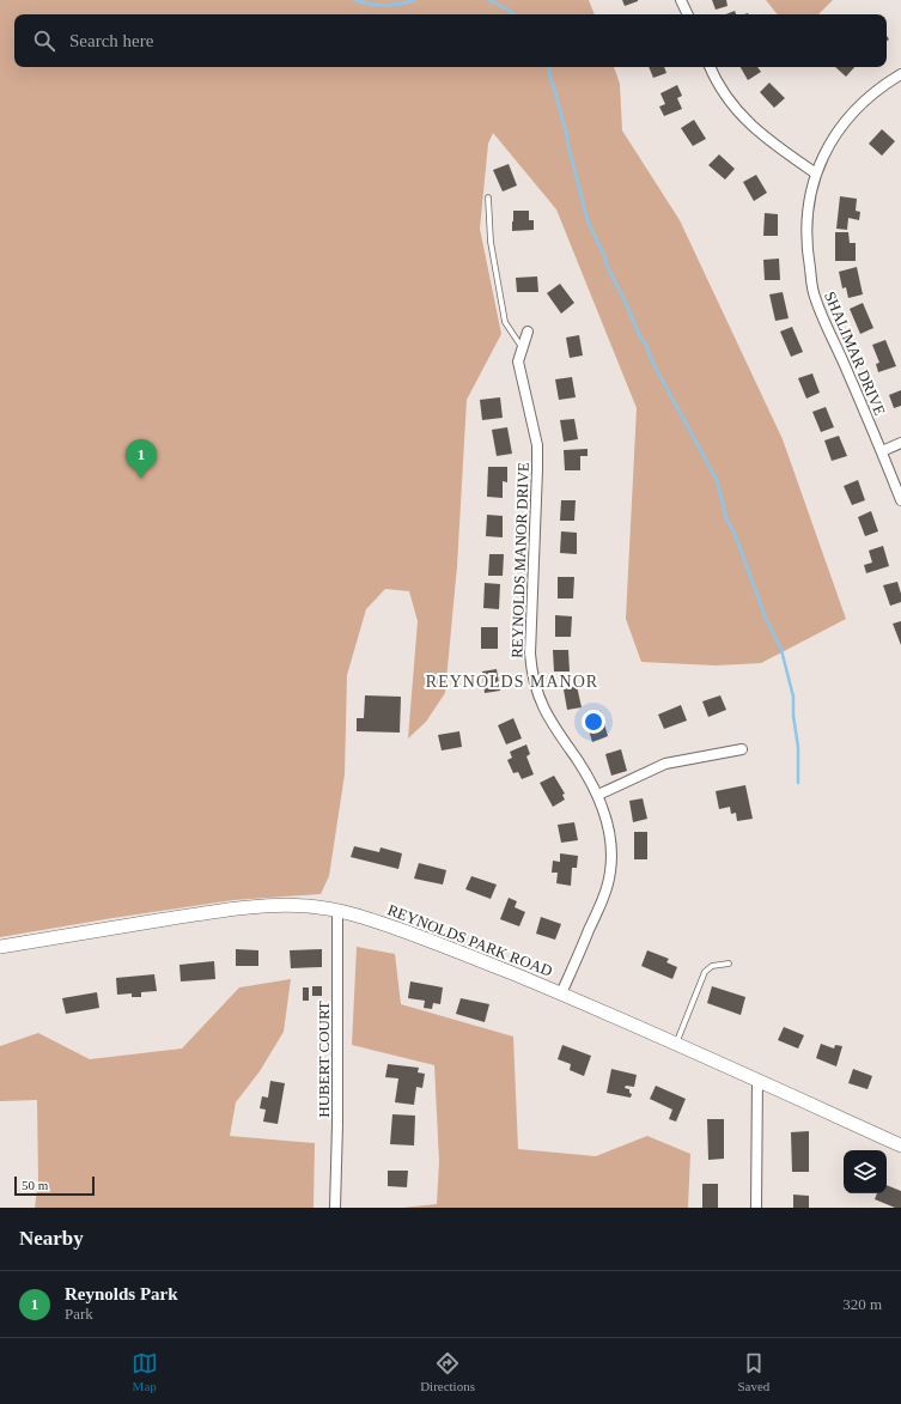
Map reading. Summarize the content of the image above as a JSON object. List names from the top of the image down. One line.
{"streets":{"main road":["REYNOLDS PARK ROAD"],"street":["SHALIMAR DRIVE","REYNOLDS MANOR DRIVE","HUBERT COURT"]},"crossings":[["REYNOLDS MANOR DRIVE","REYNOLDS PARK ROAD"],["REYNOLDS PARK ROAD","HUBERT COURT"]],"districts":["REYNOLDS MANOR"],"scale_bar":"50 m","page":{"search":"Search here","pins":"1","scale":"50 m","heading":"Nearby","list":[{"mark":"1","name":"Reynolds Park","note":"Park","value":"320 m"}],"nav":["Map","Directions","Saved"]}}
